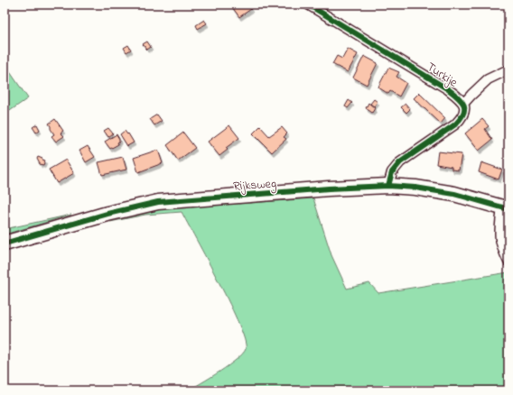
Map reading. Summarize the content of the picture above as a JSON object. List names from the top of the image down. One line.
{"streets":{"main road":["Rijksweg"],"street":["Turkije"]},"crossings":[["Turkije","Rijksweg"]]}
